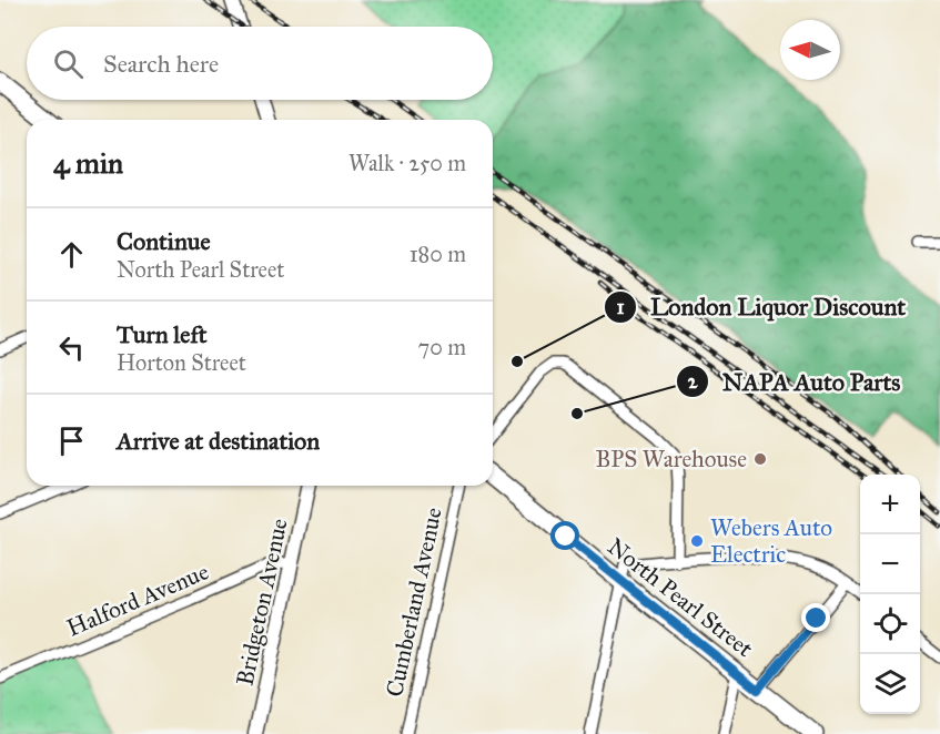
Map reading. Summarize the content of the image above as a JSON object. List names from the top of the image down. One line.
{"streets":{"main road":["North Pearl Street"],"street":["Halford Avenue","Bridgeton Avenue","Cumberland Avenue"]},"crossings":[["Halford Avenue","Bridgeton Avenue"]],"places":["London Liquor Discount","NAPA Auto Parts","BPS Warehouse","Webers Auto Electric"],"north":"left","page":{"search":"Search here","heading":["4 min","Walk · 250 m"],"list":[["Continue","North Pearl Street","180 m"],["Turn left","Horton Street","70 m"],"Arrive at destination"],"map_buttons":["+","−"]}}
